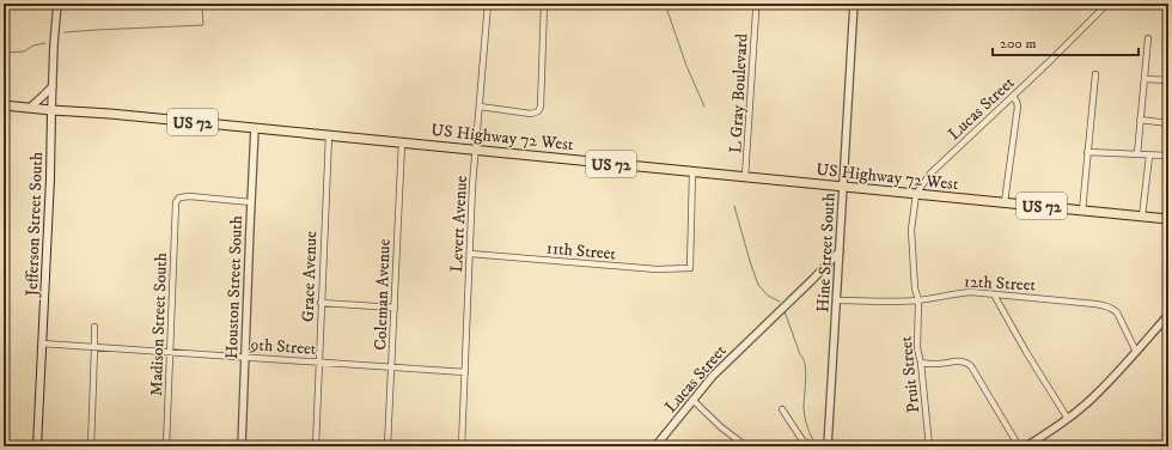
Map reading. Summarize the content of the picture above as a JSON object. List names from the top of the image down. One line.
{"streets":{"highway":["US 72","US Highway 72 West"],"main road":["Jefferson Street South"],"street":["L Gray Boulevard","Lucas Street","Levert Avenue","11th Street","Hine Street South","Grace Avenue","12th Street","Houston Street South","Coleman Avenue","Madison Street South","9th Street","Pruit Street"]},"crossings":[["L Gray Boulevard","US Highway 72 West"],["Lucas Street","US Highway 72 West"],["Lucas Street","Hine Street South"],["Lucas Street","Pruit Street"],["US Highway 72 West","Jefferson Street South"],["US Highway 72 West","Levert Avenue"],["US Highway 72 West","11th Street"],["US Highway 72 West","Hine Street South"],["US Highway 72 West","Grace Avenue"],["US Highway 72 West","Houston Street South"],["US Highway 72 West","Coleman Avenue"],["US Highway 72 West","Pruit Street"],["Jefferson Street South","9th Street"],["Levert Avenue","11th Street"],["Levert Avenue","9th Street"],["Hine Street South","12th Street"],["Grace Avenue","9th Street"],["12th Street","Pruit Street"],["Houston Street South","Madison Street South"],["Houston Street South","9th Street"],["Coleman Avenue","9th Street"],["Madison Street South","9th Street"]],"scale_bar":"200 m"}
